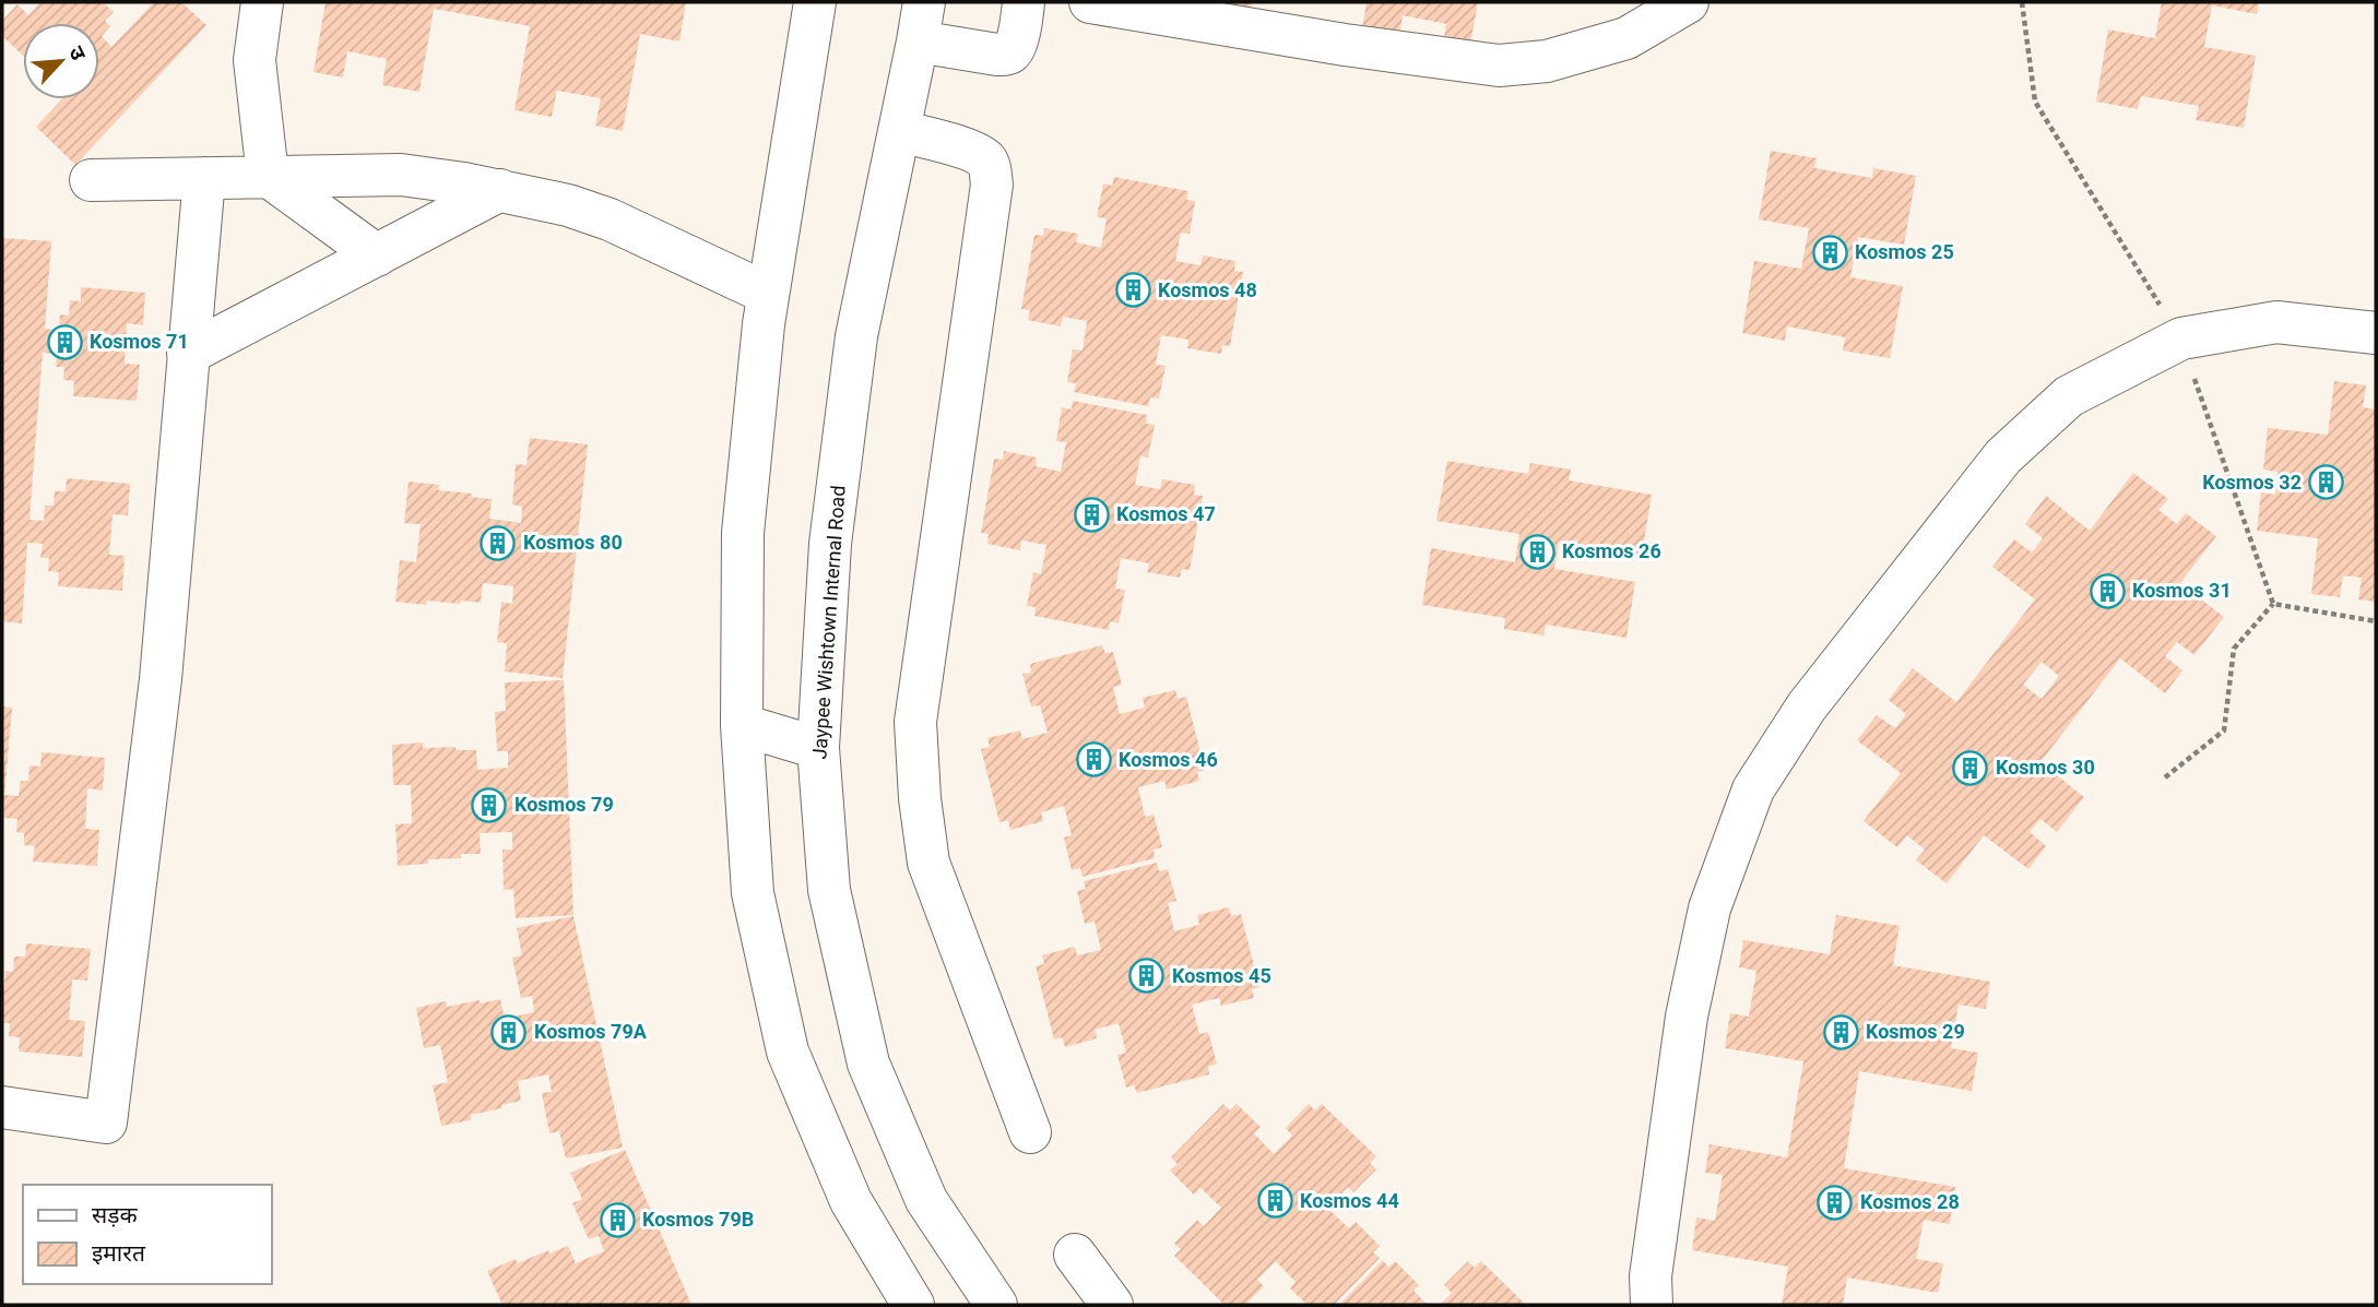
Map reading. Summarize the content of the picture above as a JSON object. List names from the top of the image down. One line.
{"streets":{"street":["Jaypee Wishtown Internal Road"]},"places":{"building":["Kosmos 25","Kosmos 48","Kosmos 71","Kosmos 32","Kosmos 47","Kosmos 80","Kosmos 26","Kosmos 31","Kosmos 46","Kosmos 30","Kosmos 79","Kosmos 45","Kosmos 79A","Kosmos 29","Kosmos 44","Kosmos 28","Kosmos 79B"]},"legend":["सड़क","इमारत"],"north":"top right"}
